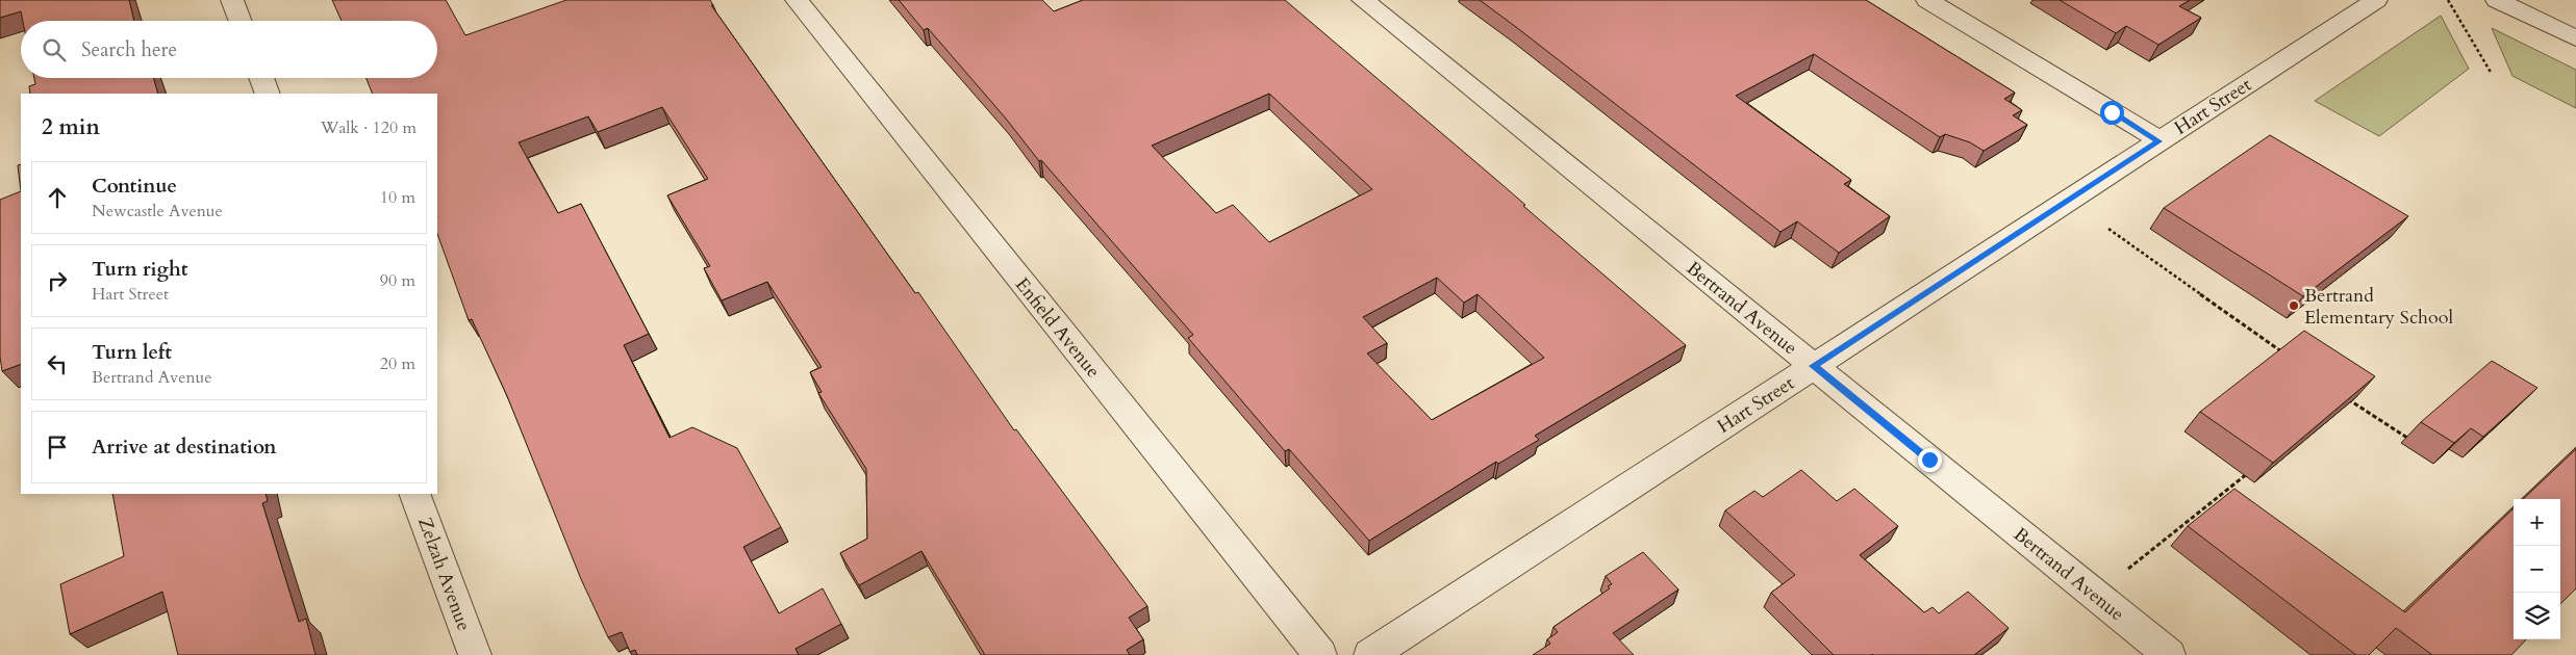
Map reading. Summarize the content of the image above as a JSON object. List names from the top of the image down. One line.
{"streets":{"street":["Hart Street","Bertrand Avenue","Enfield Avenue","Zelzah Avenue"]},"crossings":[["Hart Street","Bertrand Avenue"]],"places":["Bertrand Elementary School"],"page":{"search":"Search here","heading":["2 min","Walk · 120 m"],"list":[["Continue","Newcastle Avenue","10 m"],["Turn right","Hart Street","90 m"],["Turn left","Bertrand Avenue","20 m"],"Arrive at destination"],"map_buttons":["+","−"]}}
